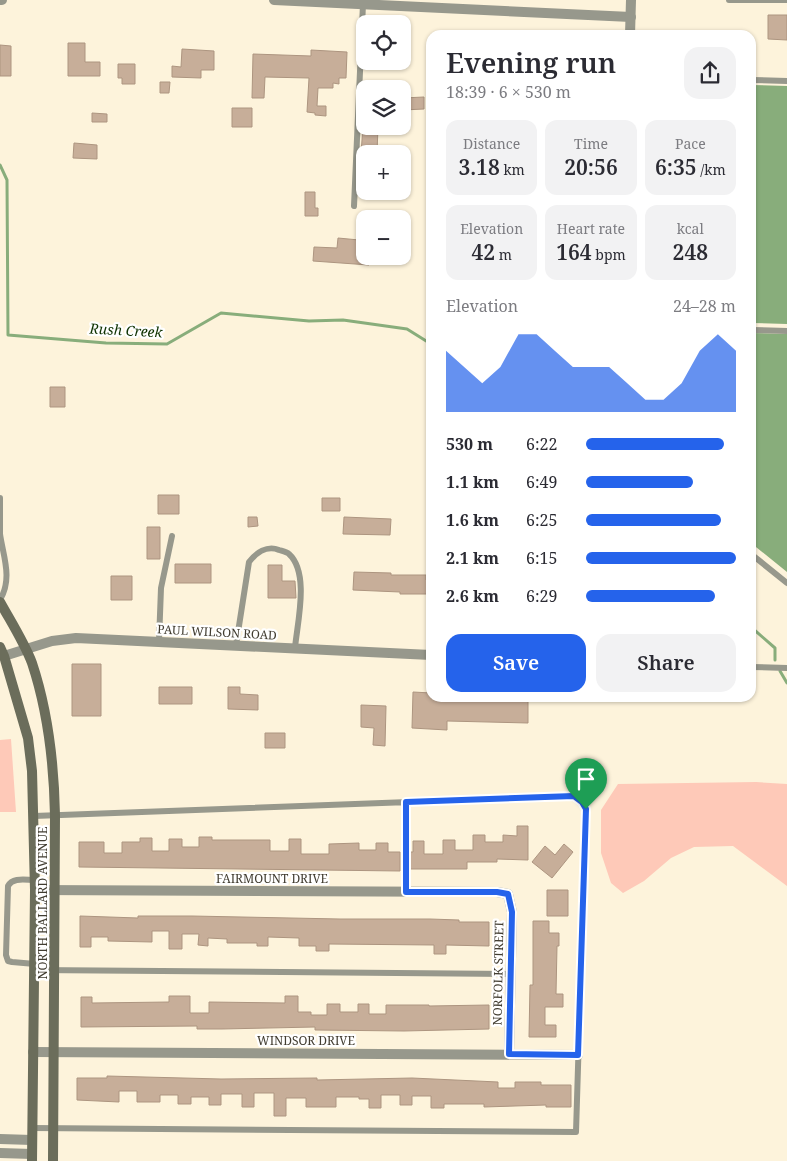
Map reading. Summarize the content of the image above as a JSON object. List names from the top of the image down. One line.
{"streets":{"main road":["NORTH BALLARD AVENUE"],"street":["PAUL WILSON ROAD","FAIRMOUNT DRIVE","NORFOLK STREET","WINDSOR DRIVE"]},"crossings":[["PAUL WILSON ROAD","NORTH BALLARD AVENUE"],["FAIRMOUNT DRIVE","NORTH BALLARD AVENUE"],["FAIRMOUNT DRIVE","NORFOLK STREET"],["NORTH BALLARD AVENUE","WINDSOR DRIVE"],["NORFOLK STREET","WINDSOR DRIVE"]],"water":["Rush Creek"],"page":{"map_buttons":["+","−"],"heading":["Evening run","18:39 · 6 × 530 m"],"stats":[["Distance","3.18 km"],["Time","20:56"],["Pace","6:35 /km"],["Elevation","42 m"],["Heart rate","164 bpm"],["kcal","248"]],"chart":["Elevation","24–28 m"],"list":[{"name":"530 m","note":"6:22"},{"name":"1.1 km","note":"6:49"},{"name":"1.6 km","note":"6:25"},{"name":"2.1 km","note":"6:15"},{"name":"2.6 km","note":"6:29"}],"buttons":["Save","Share"]}}
